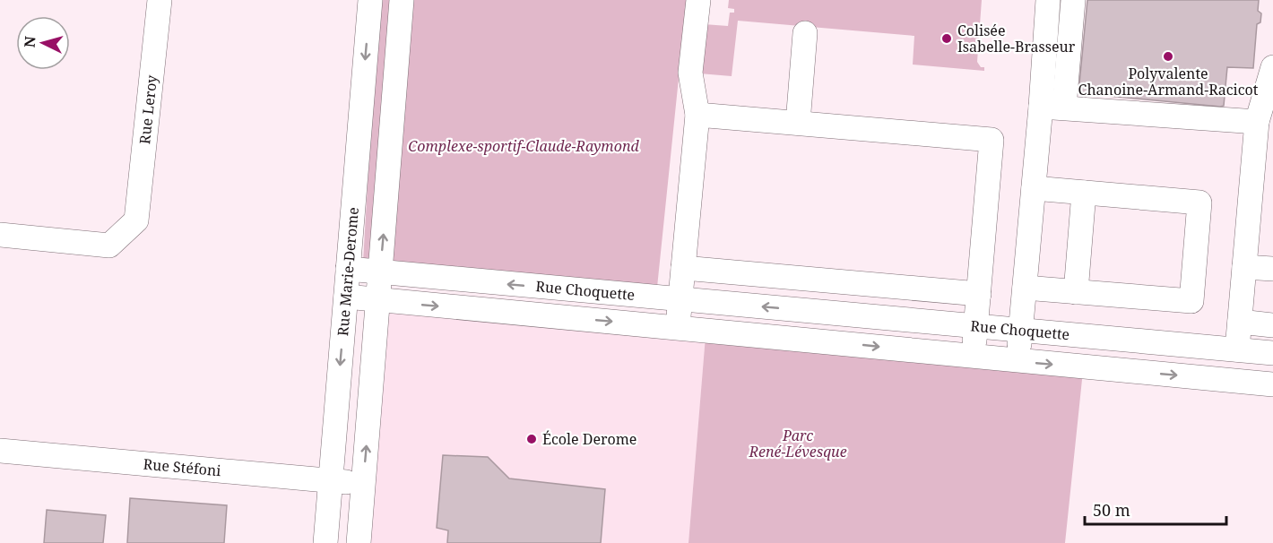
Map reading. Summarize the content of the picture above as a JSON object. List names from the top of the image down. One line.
{"streets":{"street":["Rue Leroy","Rue Marie-Derome","Rue Choquette","Rue Stéfoni"]},"crossings":[["Rue Marie-Derome","Rue Choquette"],["Rue Marie-Derome","Rue Stéfoni"]],"parks":["Complexe-sportif-Claude-Raymond","Parc René-Lévesque"],"places":["Colisée Isabelle-Brasseur","Polyvalente Chanoine-Armand-Racicot","École Derome"],"scale_bar":"50 m","north":"left"}
